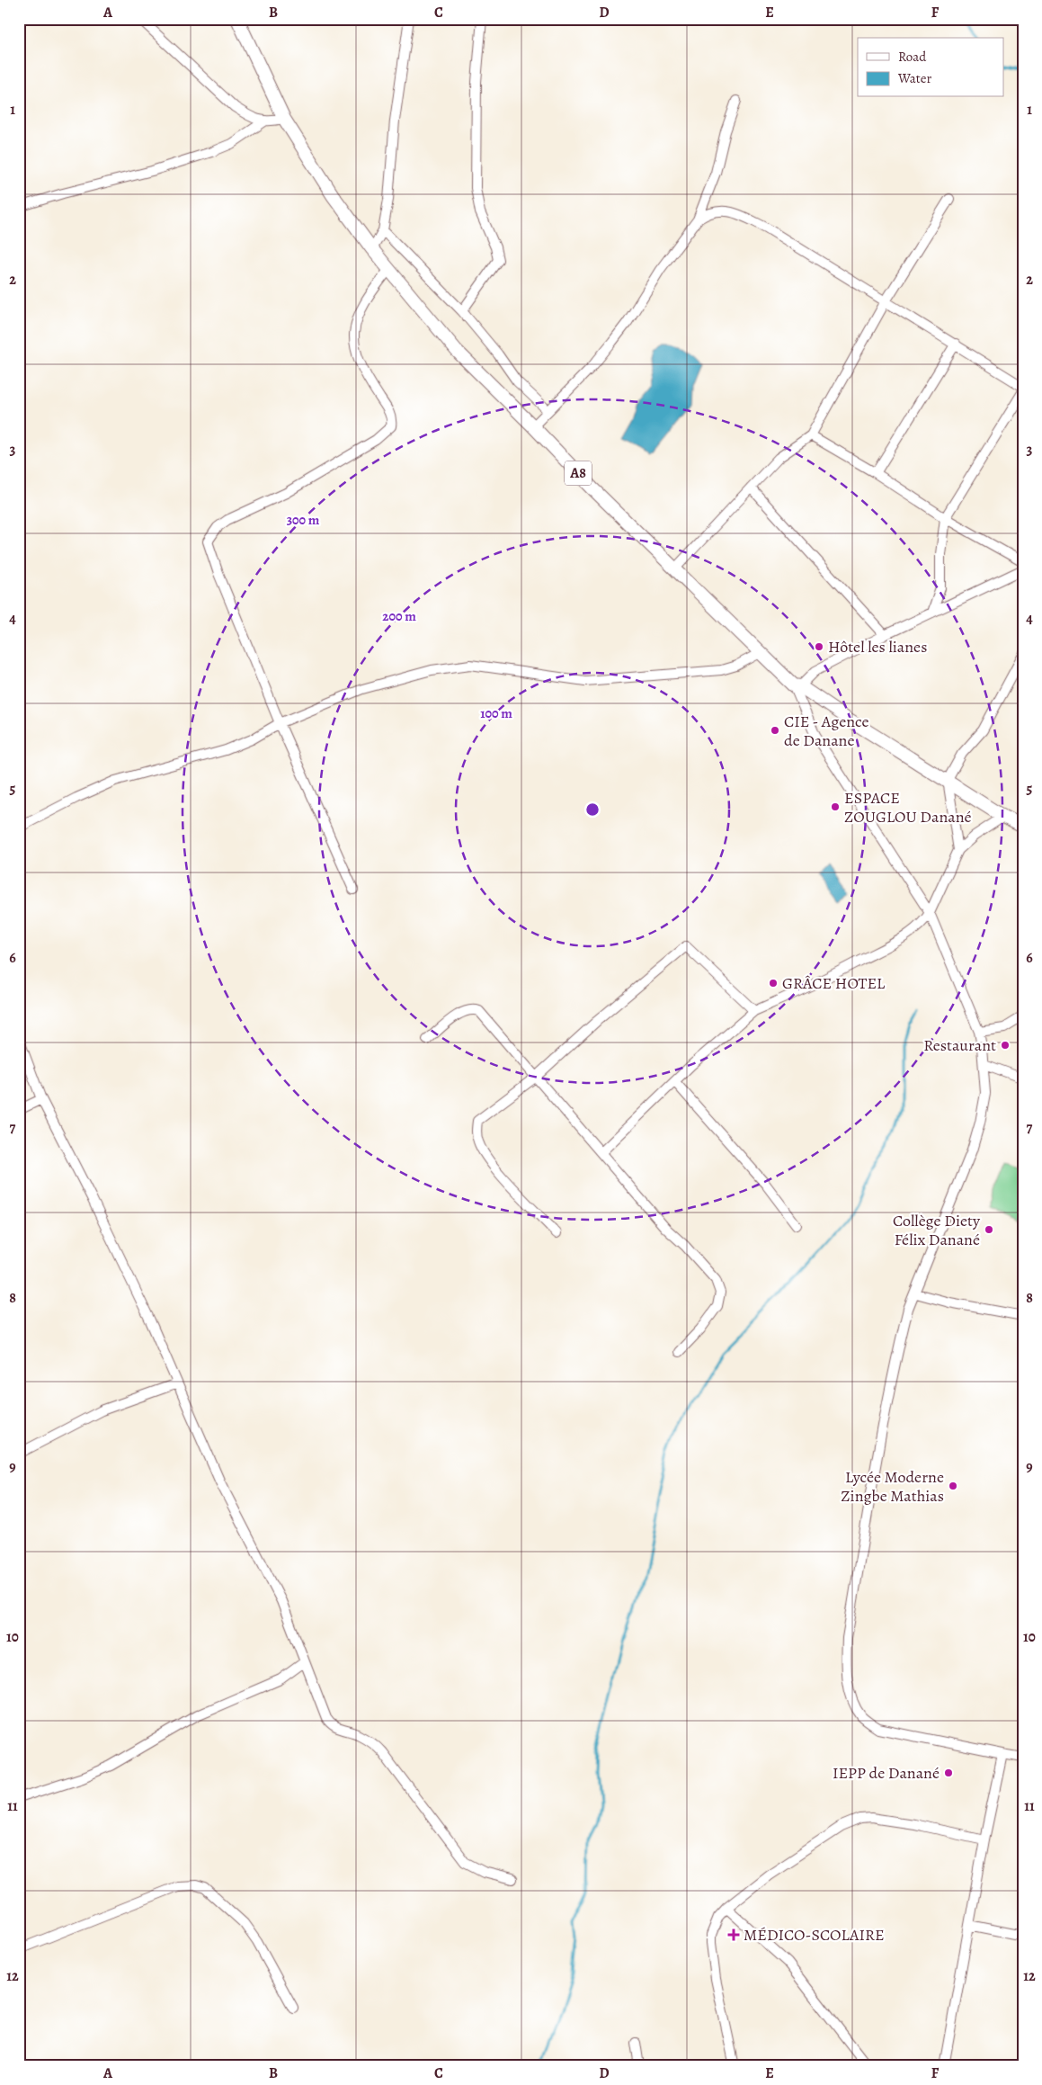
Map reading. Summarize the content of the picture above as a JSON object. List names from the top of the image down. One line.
{"streets":{"main road":["A8"]},"places":{"other":["Hôtel les lianes","CIE - Agence de Danane","ESPACE ZOUGLOU Danané","GRÂCE HOTEL","Restaurant","Collège Diety Félix Danané","Lycée Moderne Zingbe Mathias","IEPP de Danané"],"health":["MÉDICO-SCOLAIRE"]},"legend":["Road","Water"],"grid":{"columns":["A","B","C","D","E","F"],"rows":["1","2","3","4","5","6","7","8","9","10","11","12"]},"rings":["300 m","200 m","100 m"]}
